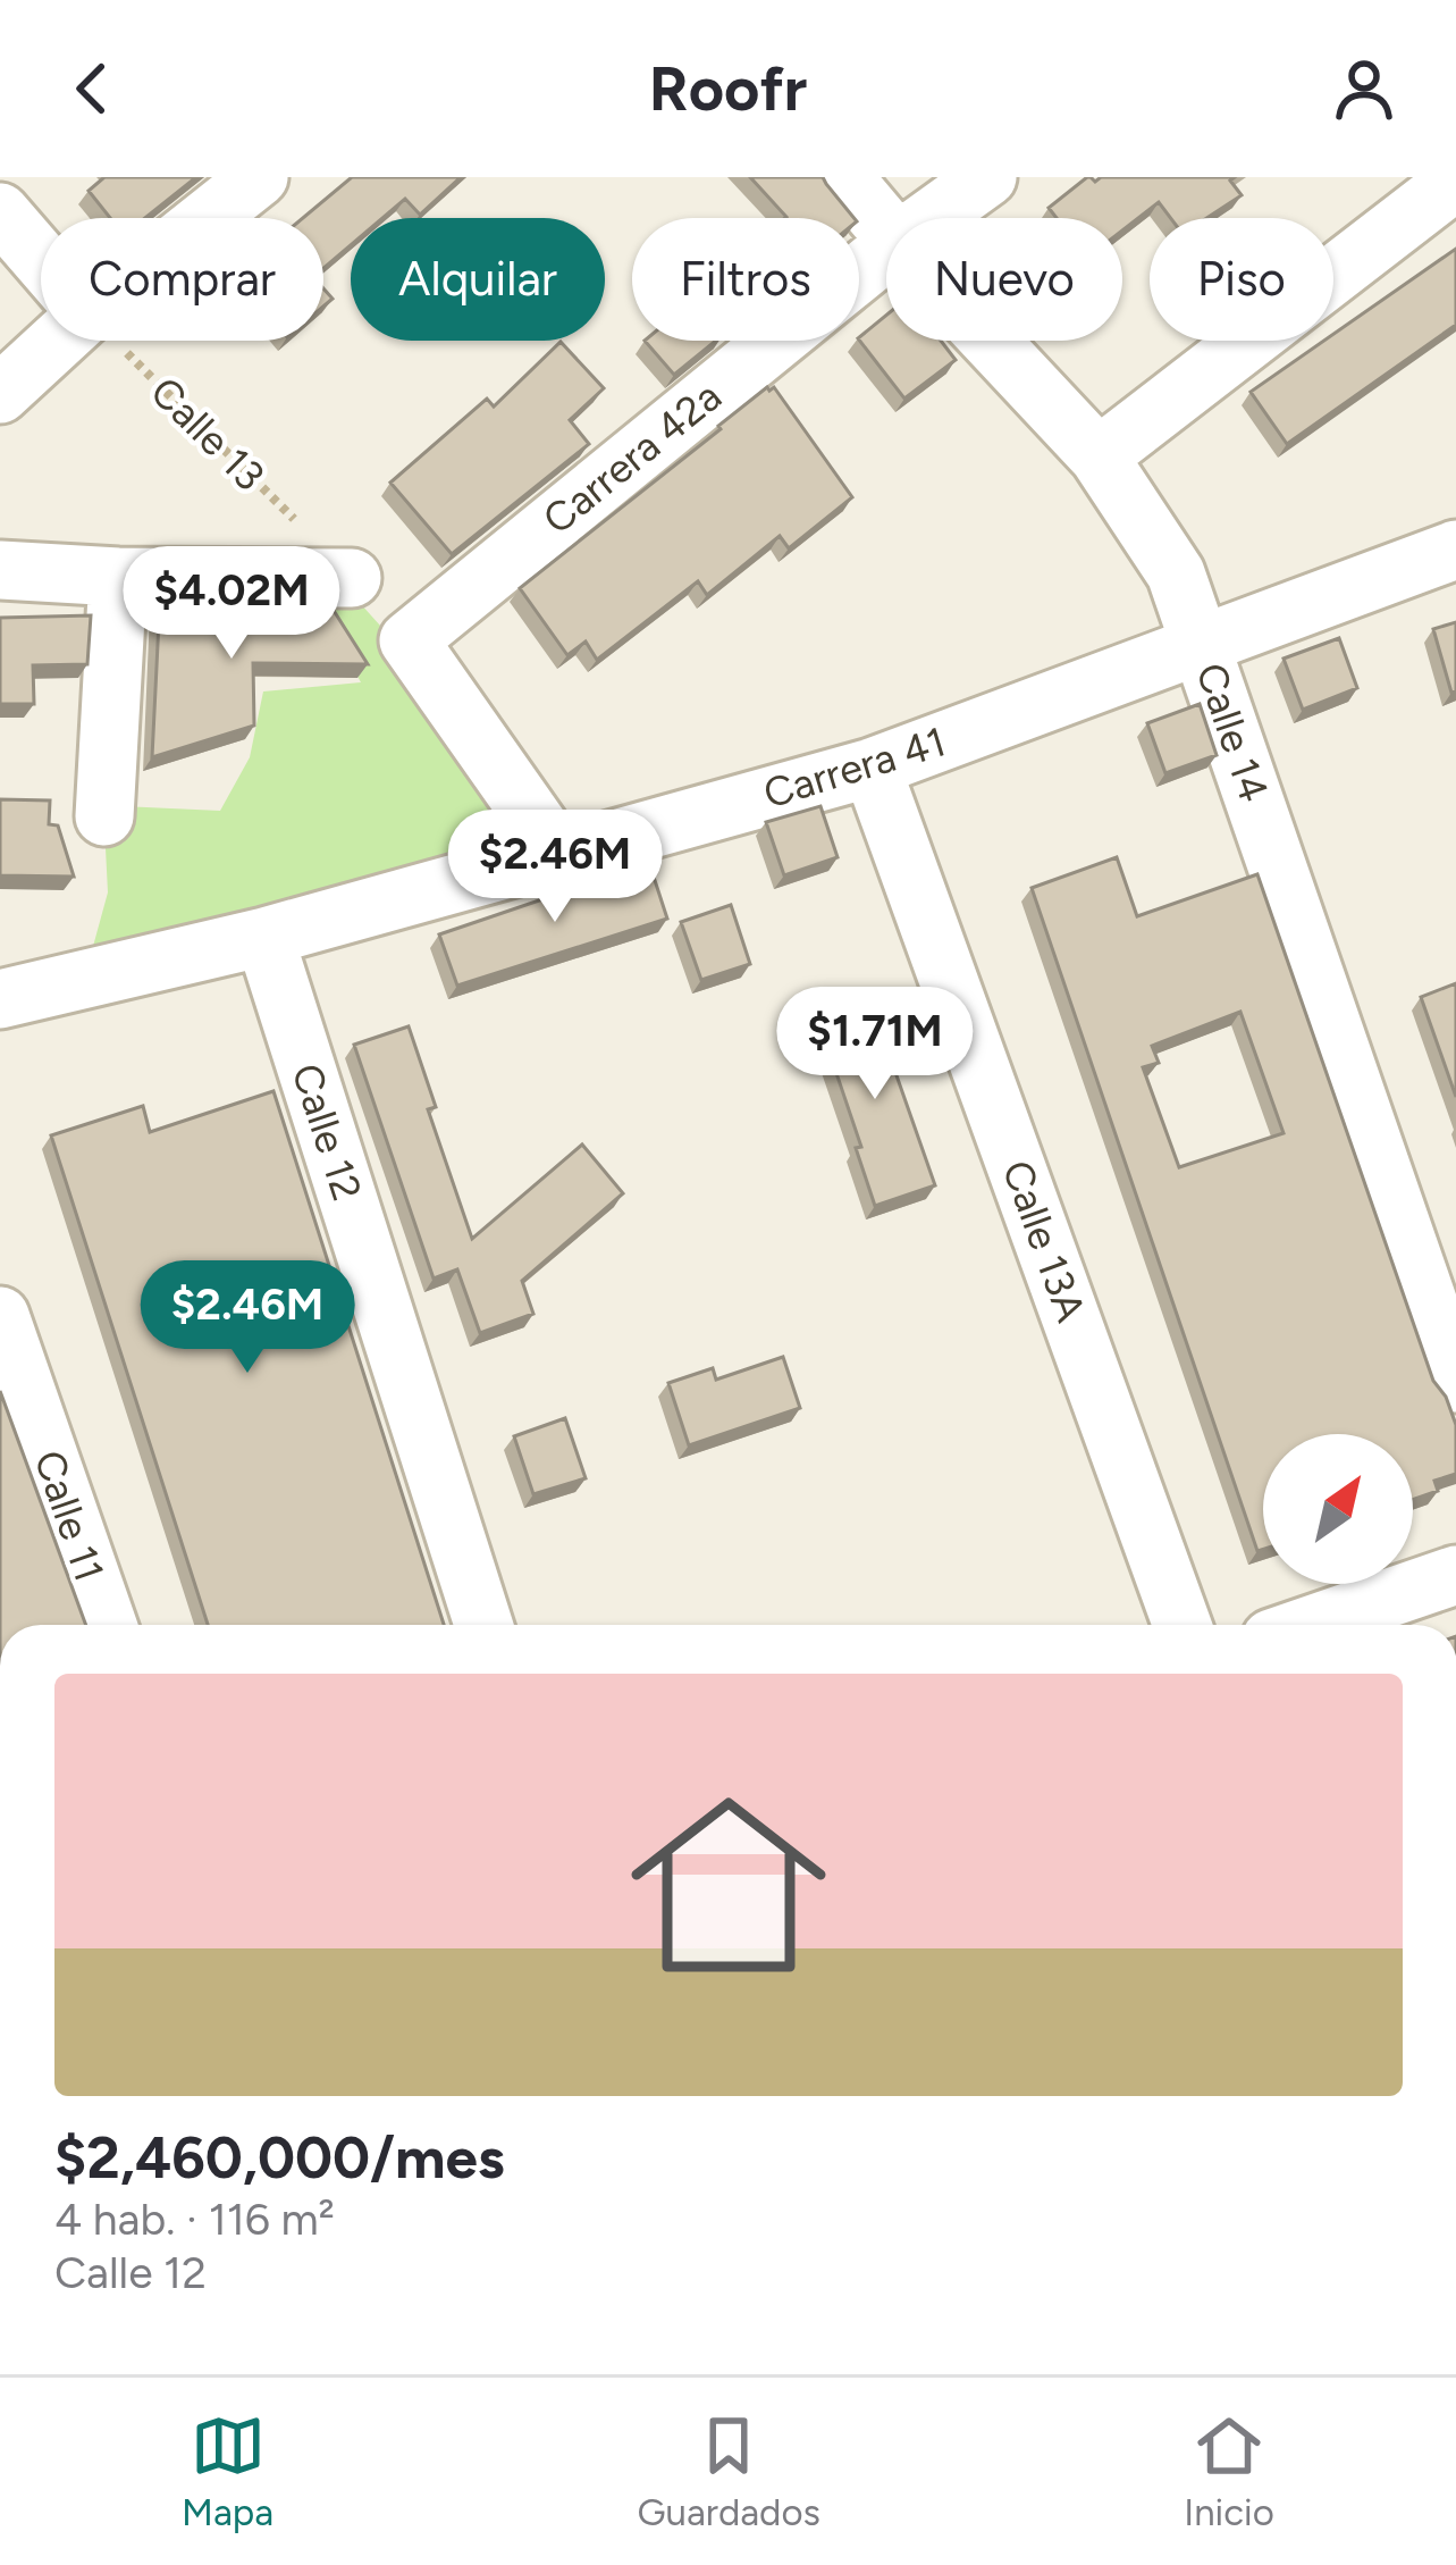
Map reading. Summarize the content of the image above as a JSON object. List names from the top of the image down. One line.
{"streets":{"street":["Carrera 42a","Calle 14","Carrera 41","Calle 12","Calle 13A","Calle 11"],"path":["Calle 13"]},"crossings":[["Carrera 42a","Carrera 41"],["Calle 14","Carrera 41"],["Carrera 41","Calle 12"],["Carrera 41","Calle 13A"]],"north":"top right","page":{"header":"Roofr","chip":["Comprar","Alquilar","Filtros","Nuevo","Piso"],"price":["$4.02M","$2.46M","$1.71M","$2.46M"],"list":[{"name":"$2,460,000/mes","note":"4 hab. · 116 m² · Calle 12"}],"tabs":["Mapa","Guardados","Inicio"]}}
